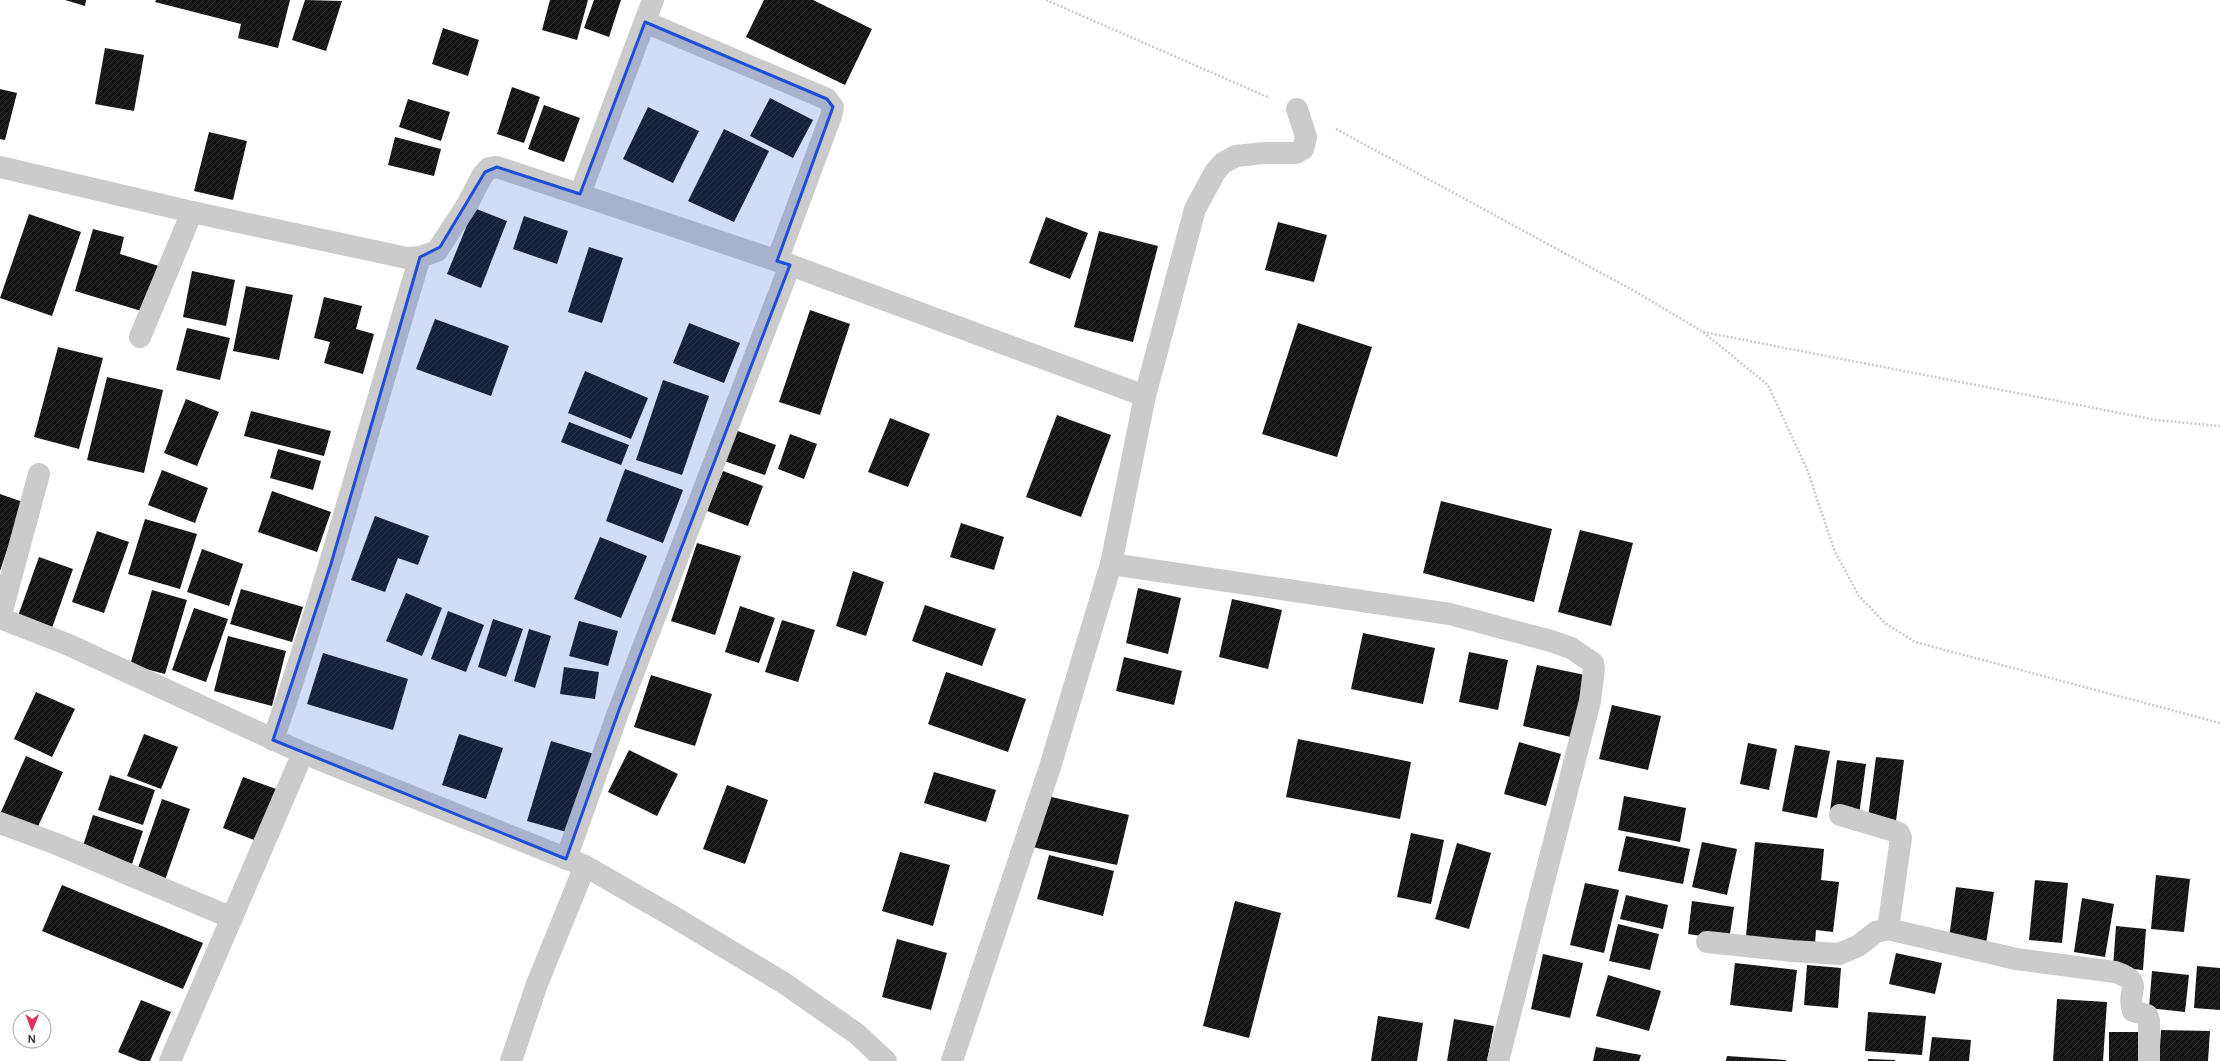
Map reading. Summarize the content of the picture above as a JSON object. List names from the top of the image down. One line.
{"north":"bottom"}
